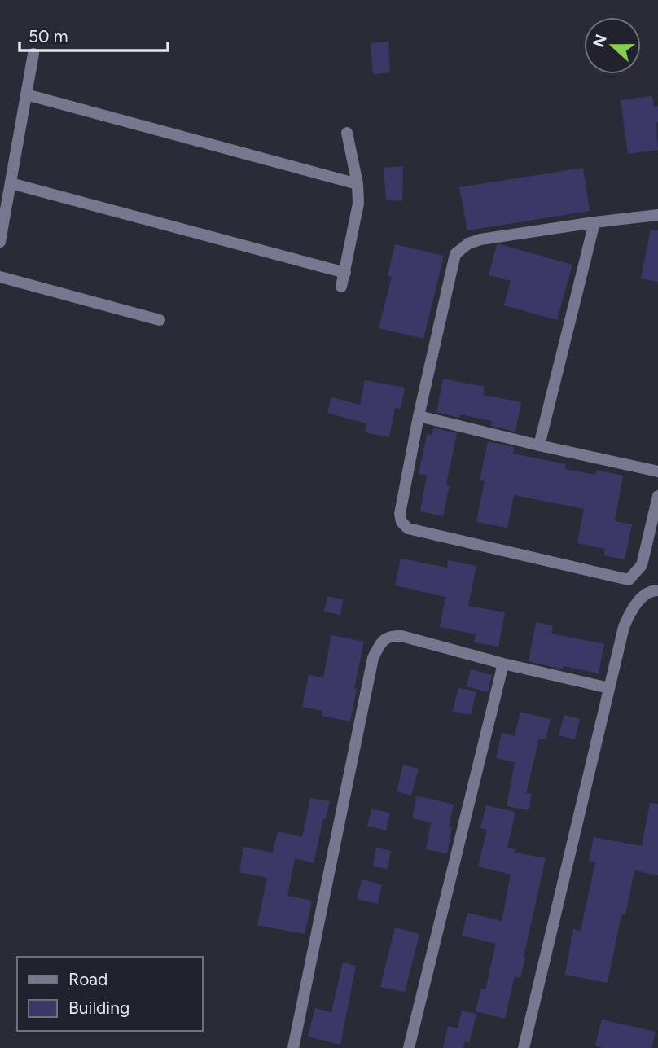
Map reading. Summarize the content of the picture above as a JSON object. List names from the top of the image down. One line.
{"legend":["Road","Building"],"scale_bar":"50 m","north":"left"}
